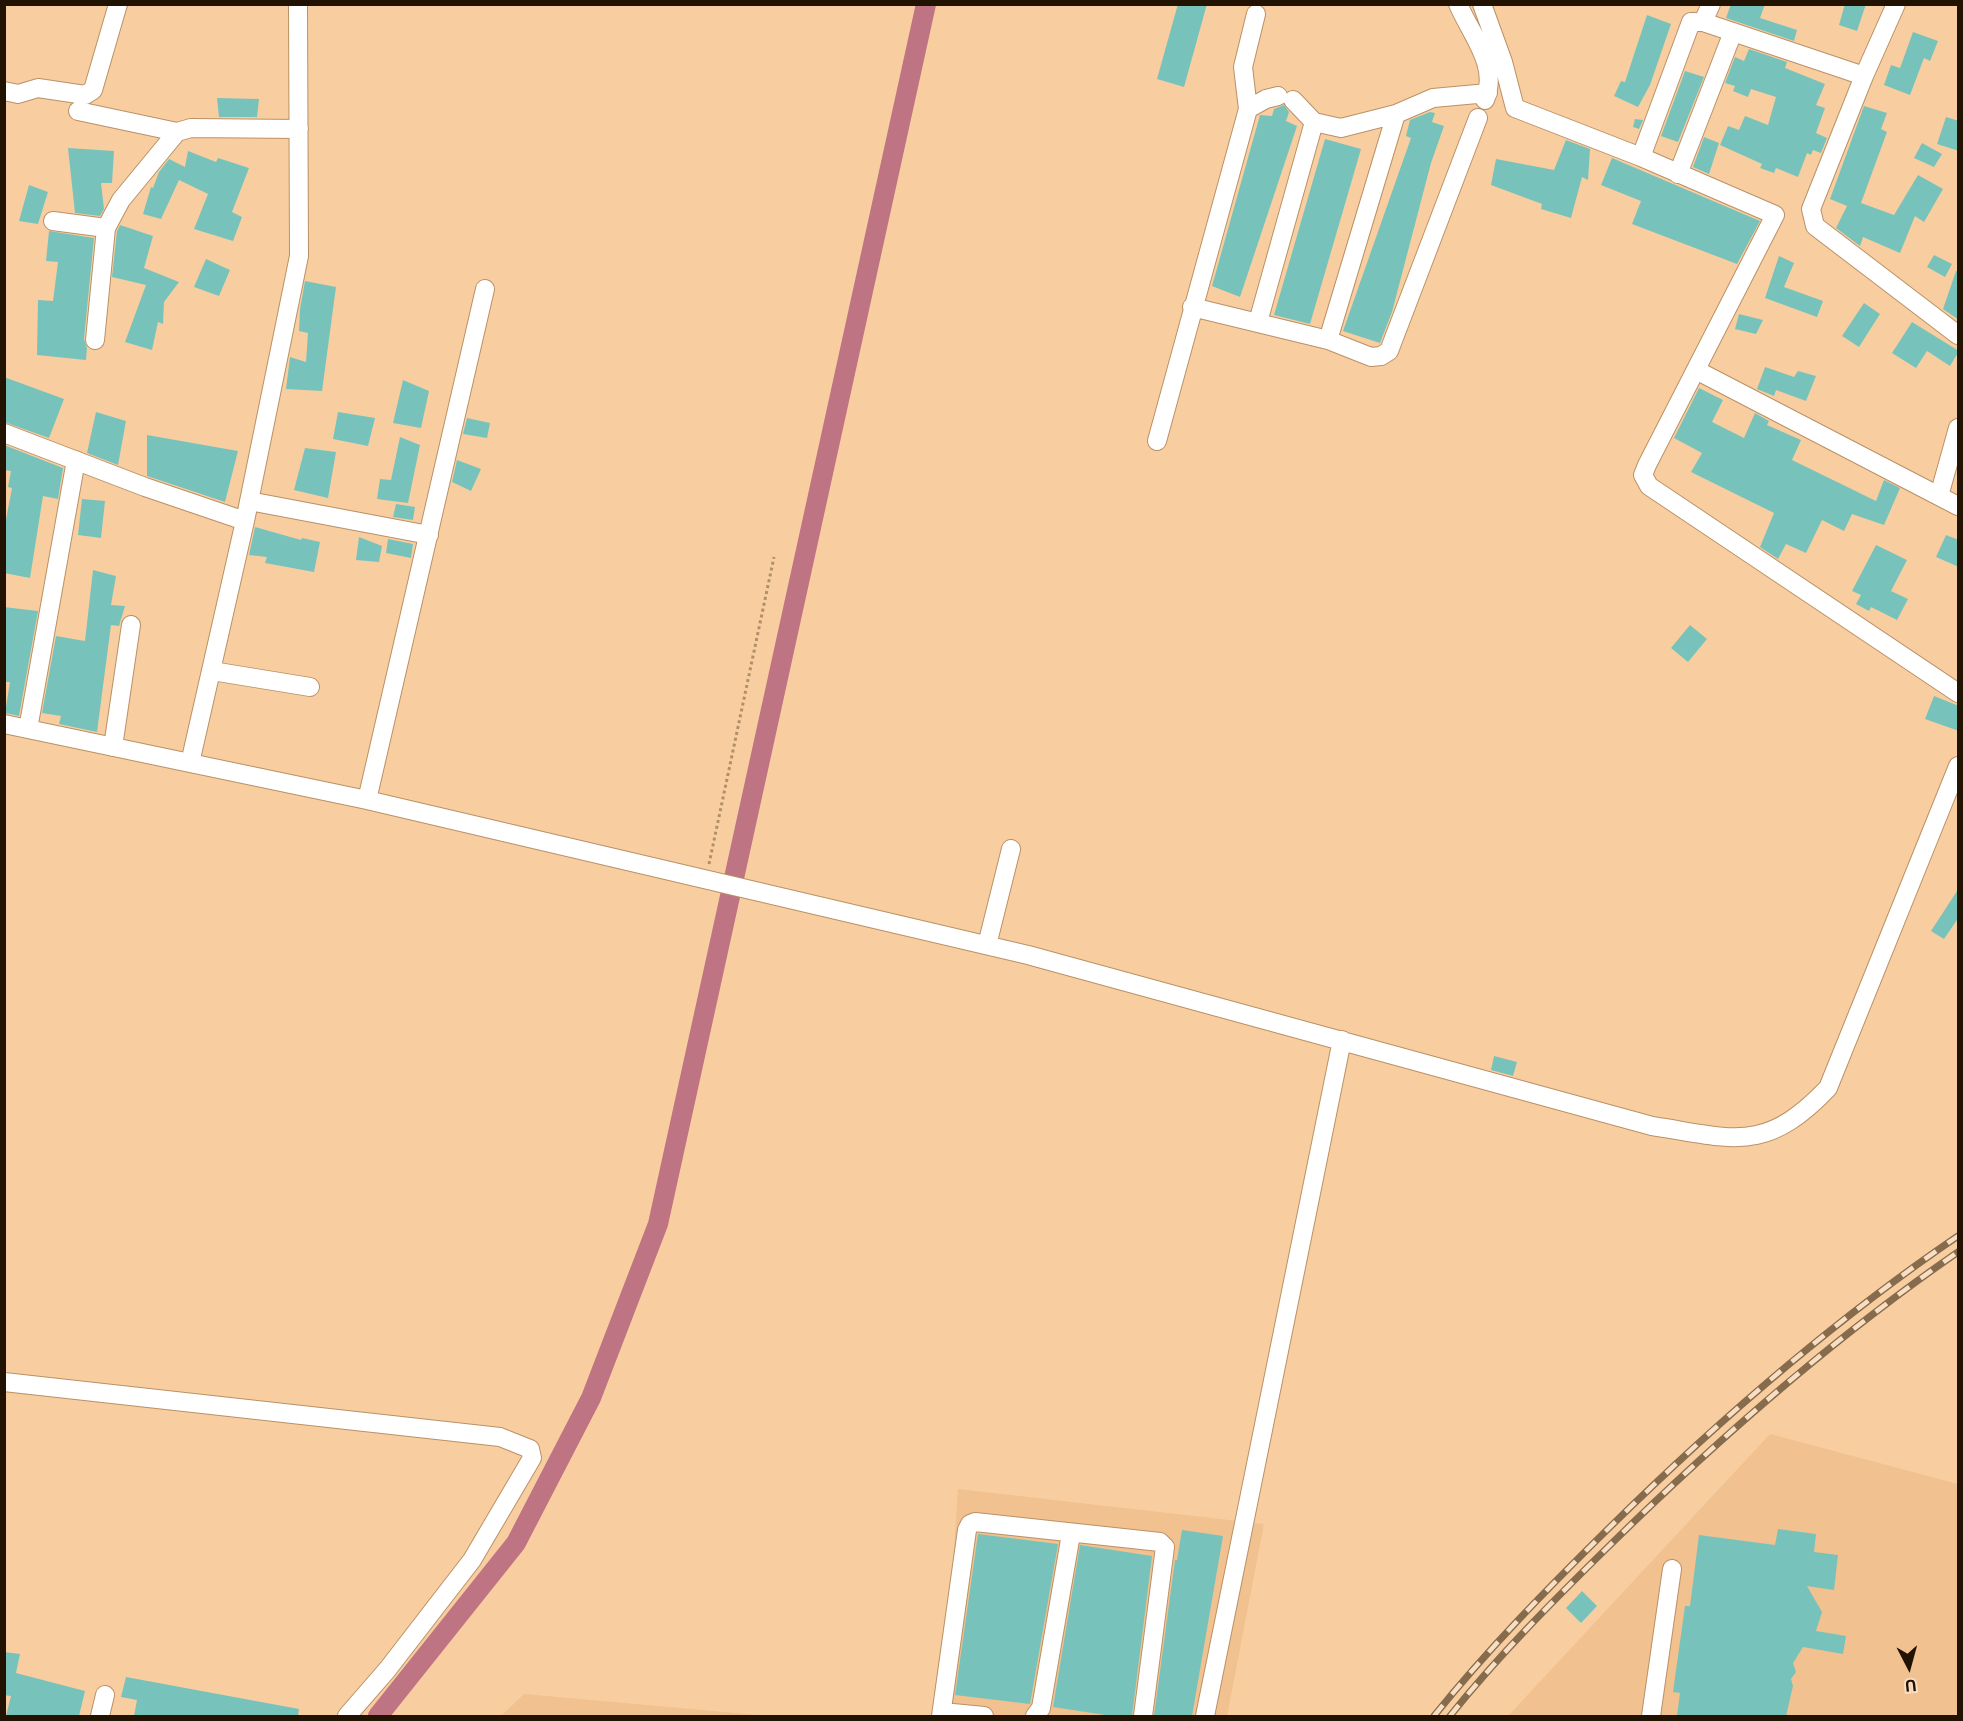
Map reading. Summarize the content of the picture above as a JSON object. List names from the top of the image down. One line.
{"north":"bottom"}
